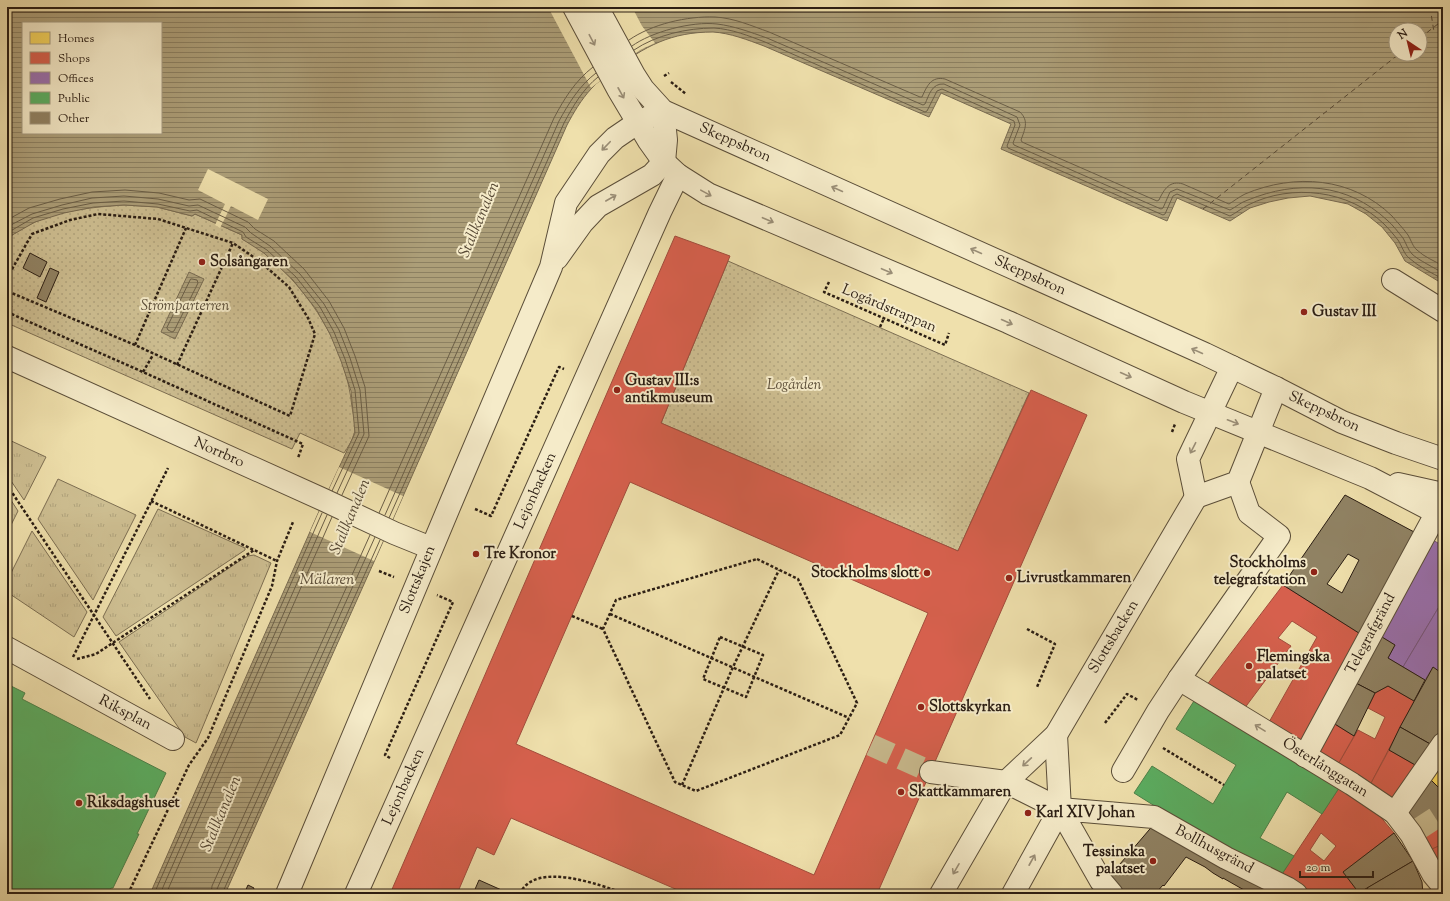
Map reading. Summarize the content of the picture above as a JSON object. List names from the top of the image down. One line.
{"streets":{"street":["Skeppsbron","Norrbro","Lejonbacken","Slottskajen","Telegrafgränd","Slottsbacken","Riksplan","Österlånggatan","Bollhusgränd"],"path":["Logårdstrappan"]},"crossings":[["Skeppsbron","Slottskajen"],["Norrbro","Slottskajen"],["Lejonbacken","Slottskajen"],["Telegrafgränd","Österlånggatan"]],"one_way":["Österlånggatan"],"water":["Stallkanalen","Mälaren"],"parks":["Strömparterren","Logården"],"places":["Solsångaren","Gustav III","Gustav III:s antikmuseum","Tre Kronor","Stockholms telegrafstation","Stockholms slott","Livrustkammaren","Flemingska palatset","Slottskyrkan","Skattkammaren","Riksdagshuset","Karl XIV Johan","Tessinska palatset"],"legend":["Homes","Shops","Offices","Public","Other"],"scale_bar":"20 m","north":"top left"}
